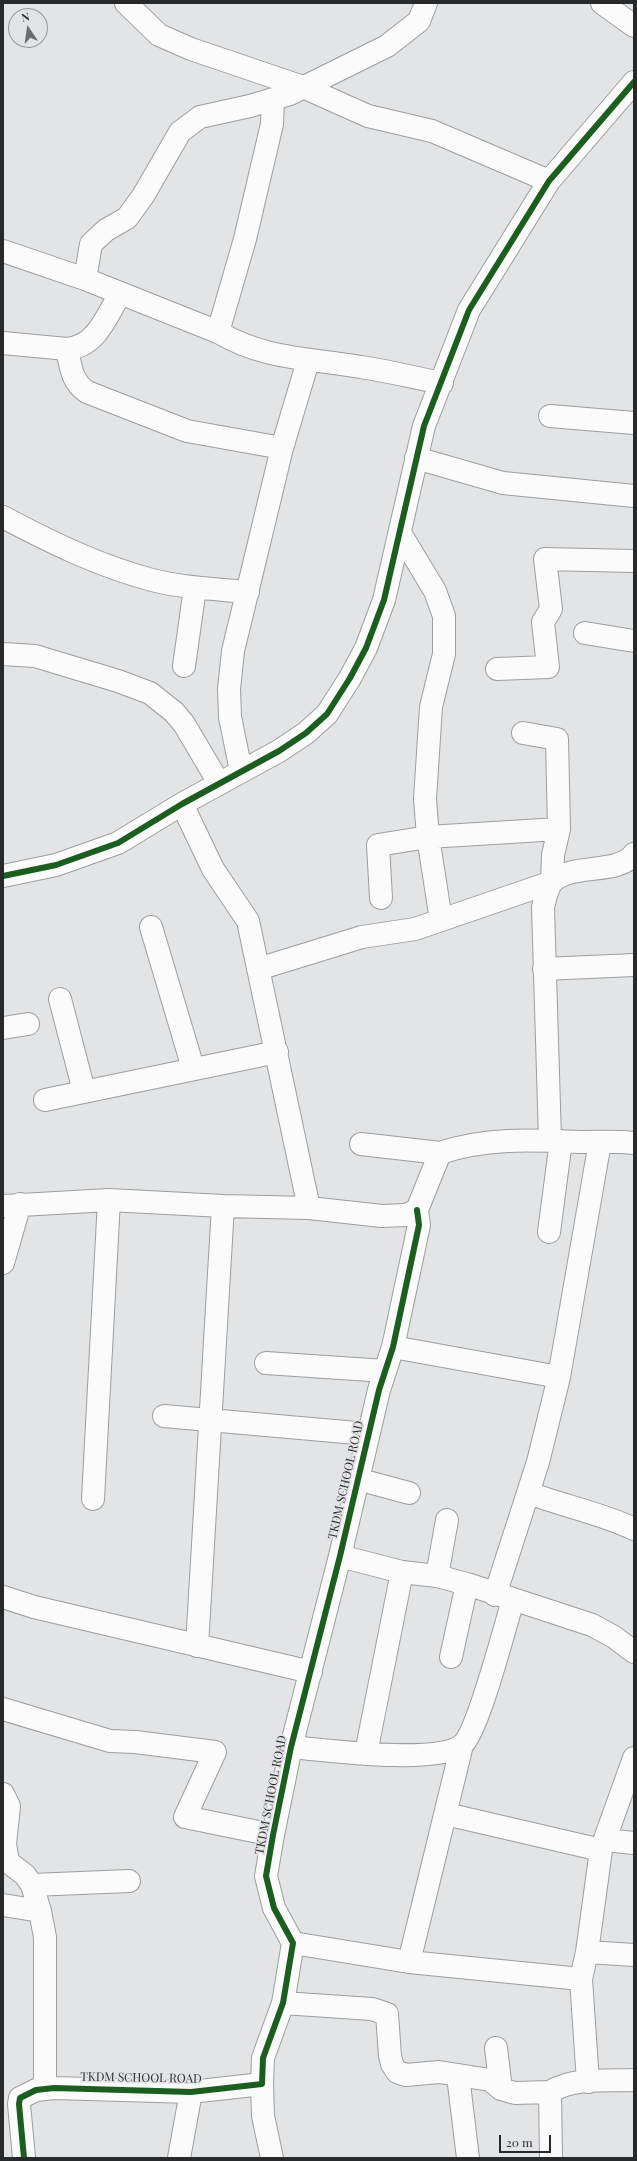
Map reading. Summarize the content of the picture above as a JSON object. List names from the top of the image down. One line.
{"streets":{"street":["TKDM SCHOOL ROAD"]},"scale_bar":"20 m","north":"top"}
